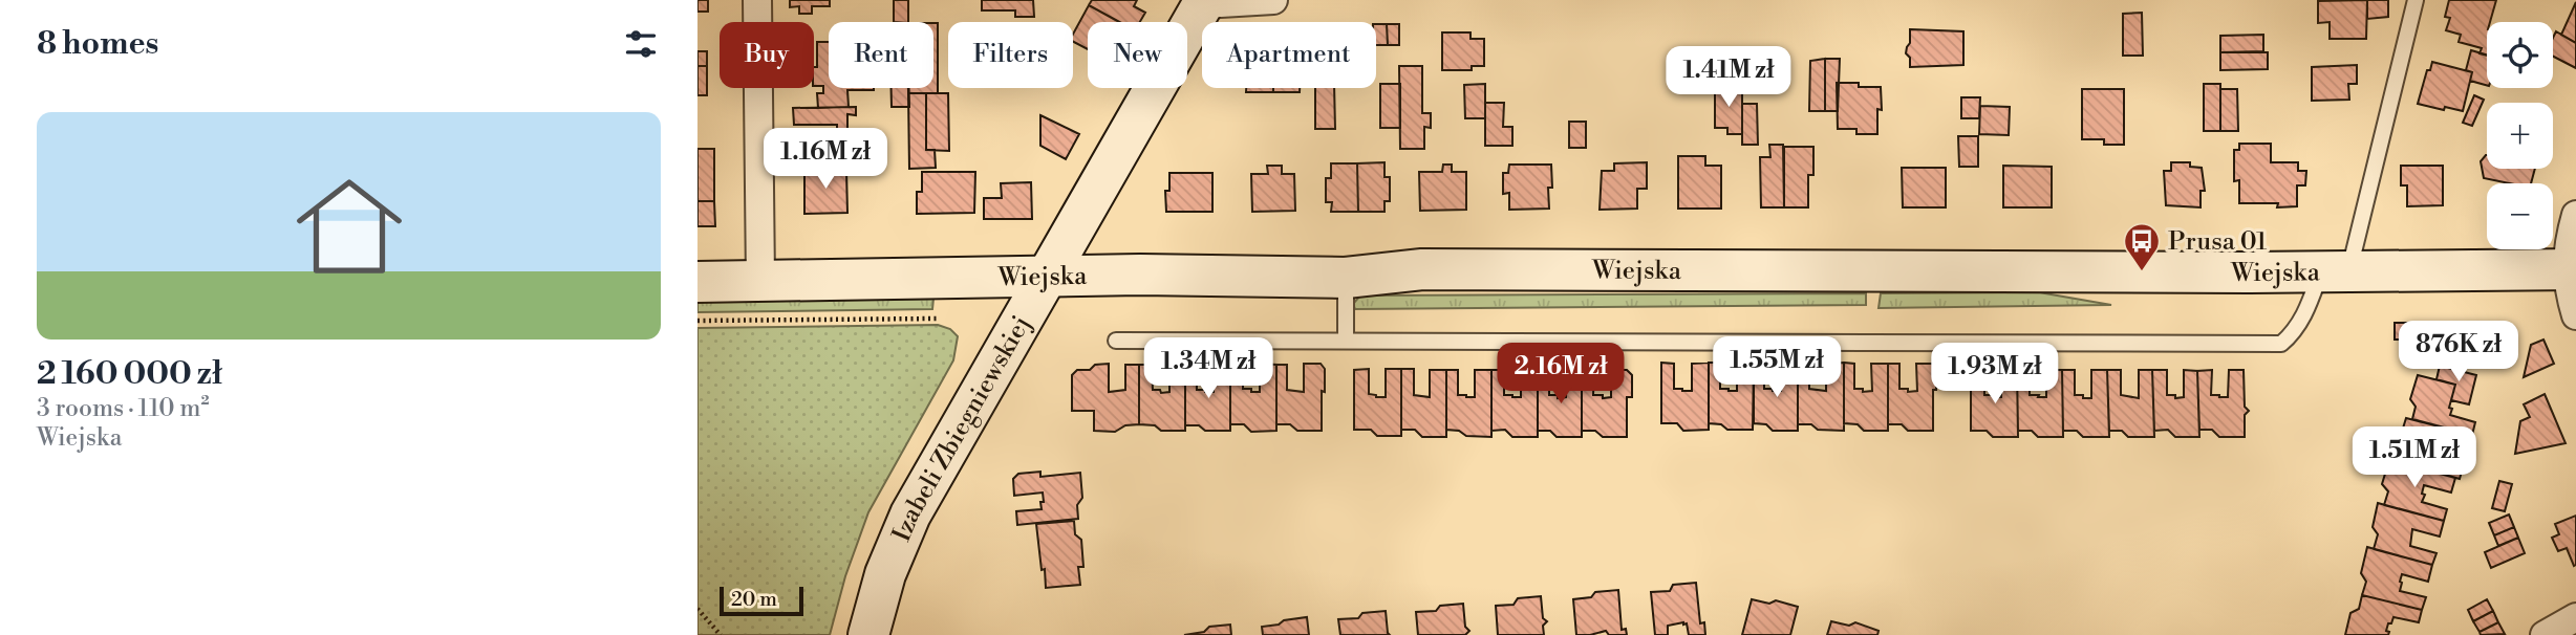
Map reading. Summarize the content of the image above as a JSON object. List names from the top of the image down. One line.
{"streets":{"street":["Wiejska","Izabeli Zbiegniewskiej"]},"crossings":[["Wiejska","Izabeli Zbiegniewskiej"]],"places":{"bus stop":["Prusa 01"]},"scale_bar":"20 m","page":{"heading":"8 homes","map_buttons":["+","−"],"chip":["Buy","Rent","Filters","New","Apartment"],"price":["1.41M zł","1.16M zł","876K zł","1.55M zł","1.34M zł","2.16M zł","1.93M zł","1.51M zł"],"list":[{"name":"2 160 000 zł","note":"3 rooms · 110 m² · Wiejska"}],"scale":"20 m"}}
